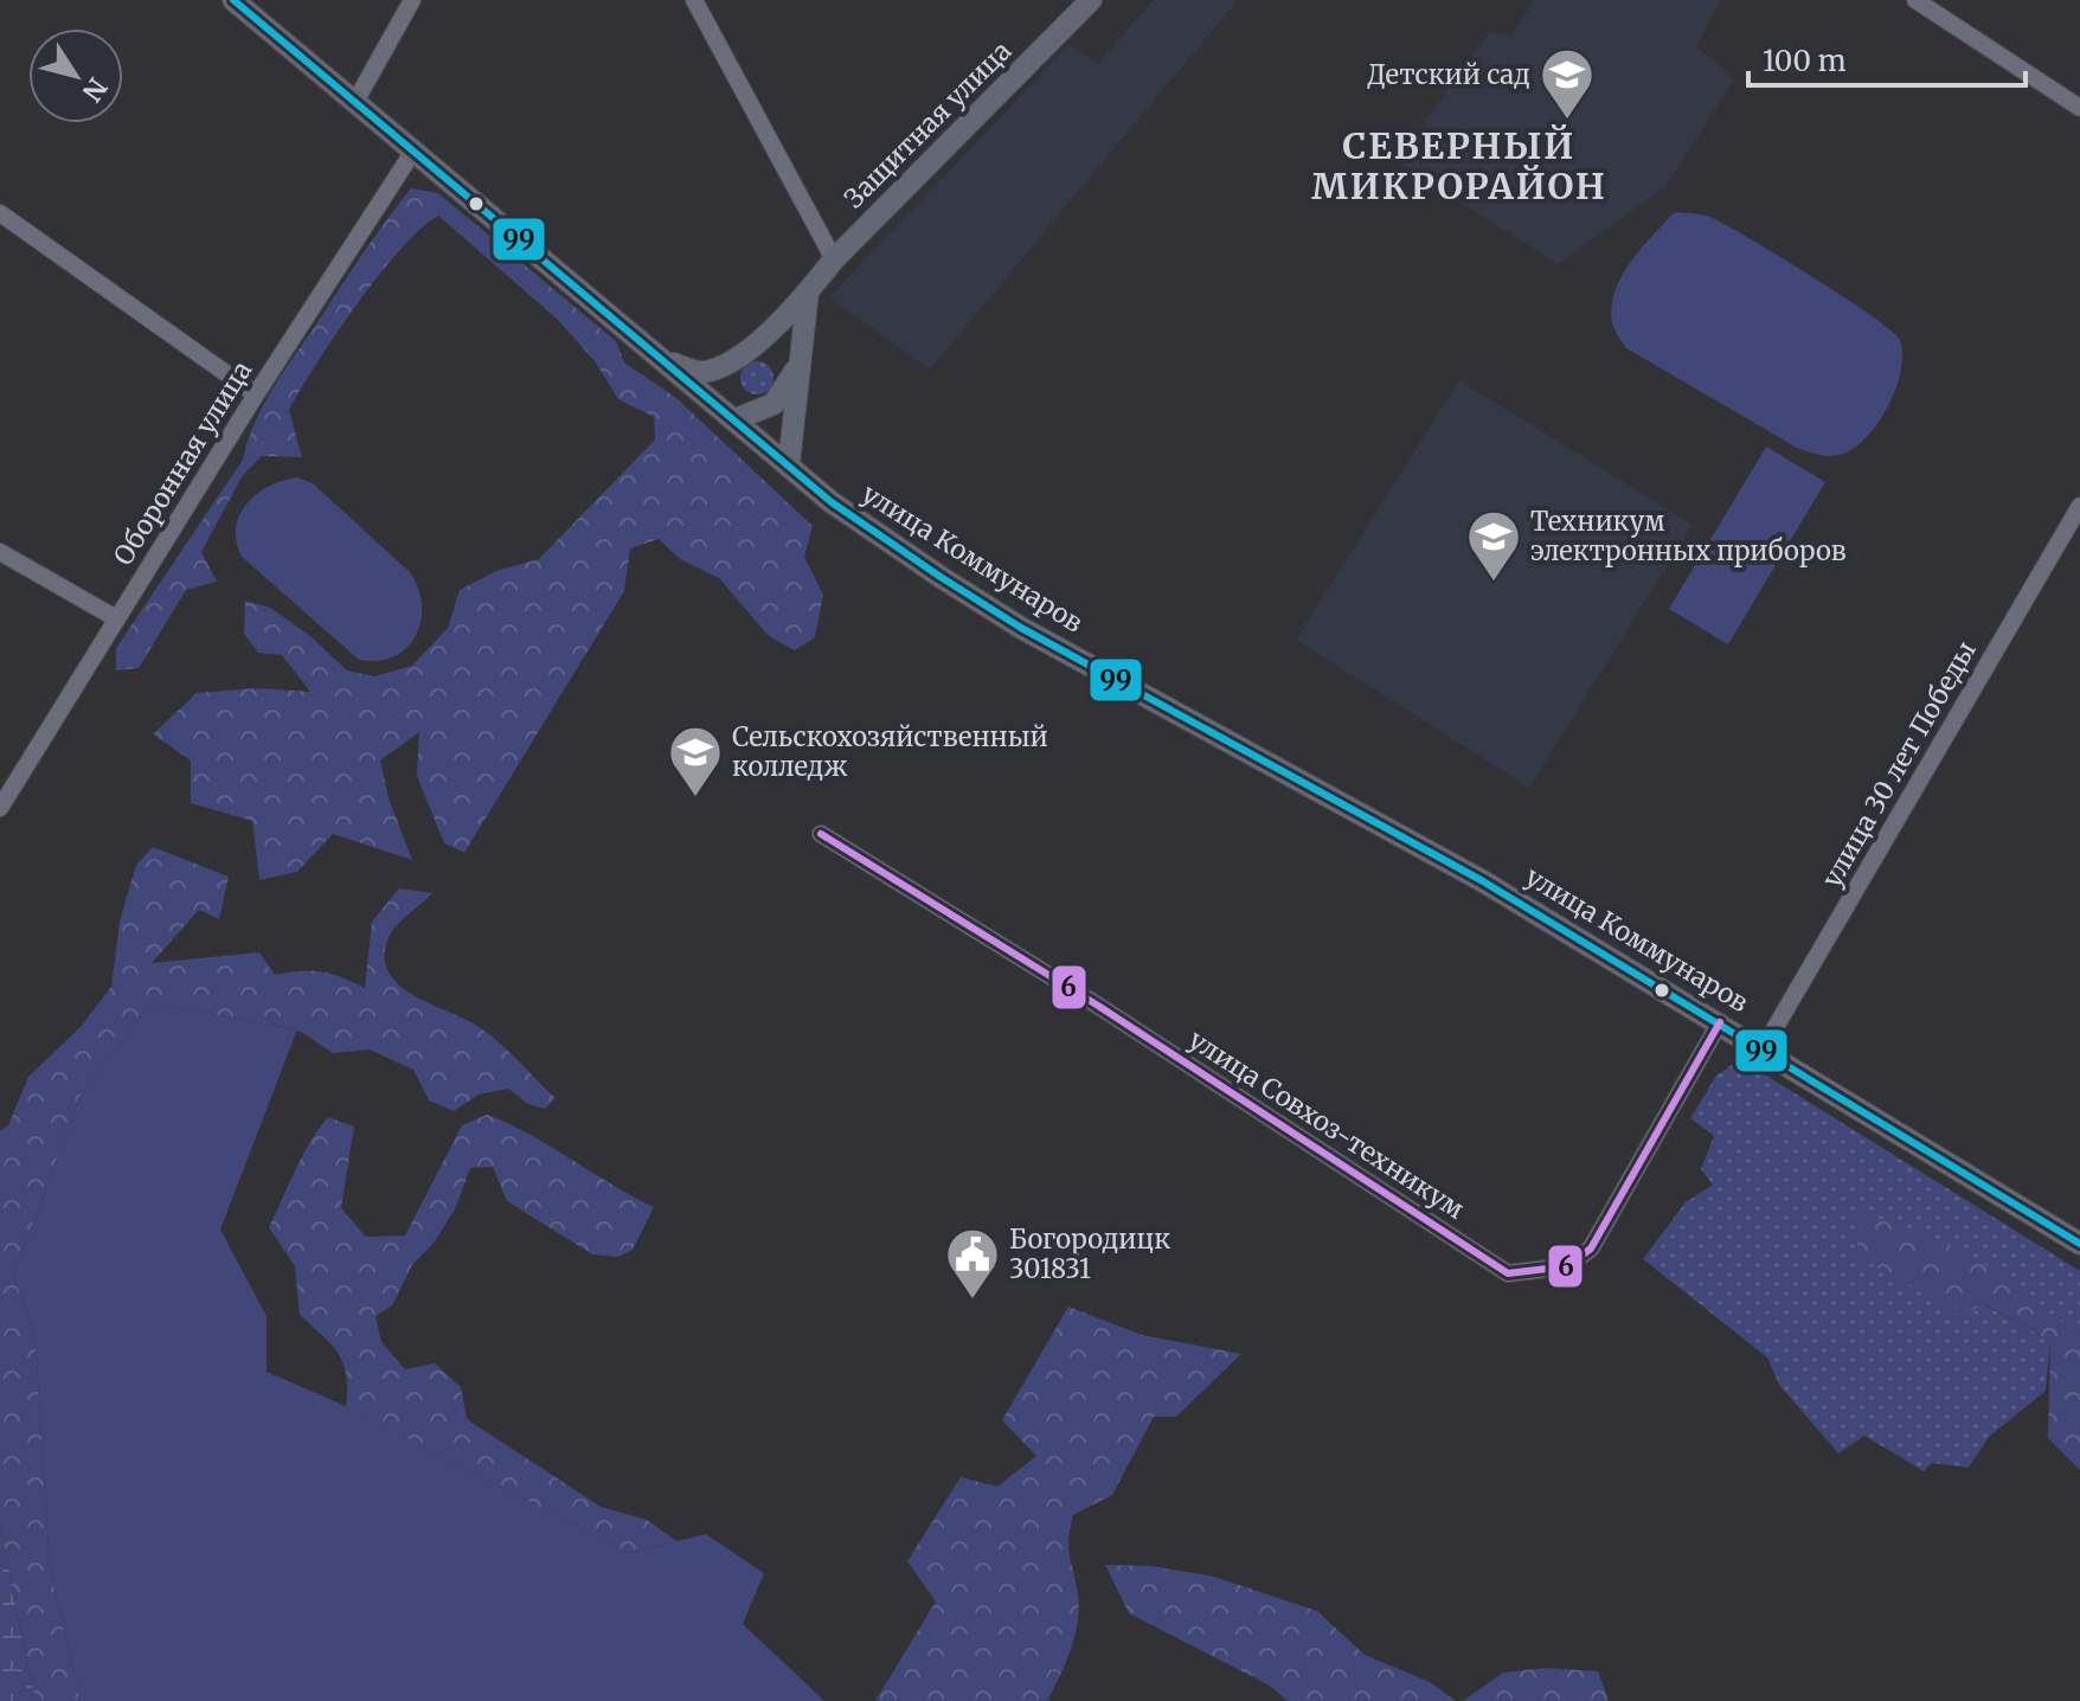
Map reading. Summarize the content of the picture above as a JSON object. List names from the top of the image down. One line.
{"streets":{"main road":["Защитная улица","улица Коммунаров"],"street":["Оборонная улица","улица 30 лет Победы","улица Совхоз-техникум"]},"crossings":[["Оборонная улица","улица Коммунаров"],["улица Коммунаров","улица 30 лет Победы"],["улица Коммунаров","улица Совхоз-техникум"]],"districts":["СЕВЕРНЫЙ МИКРОРАЙОН"],"places":{"school or university":["Детский сад","Техникум электронных приборов","Сельскохозяйственный колледж"],"public building":["Богородицк 301831"]},"lines":["transit line 99","transit line 6"],"scale_bar":"100 m","north":"bottom right"}
